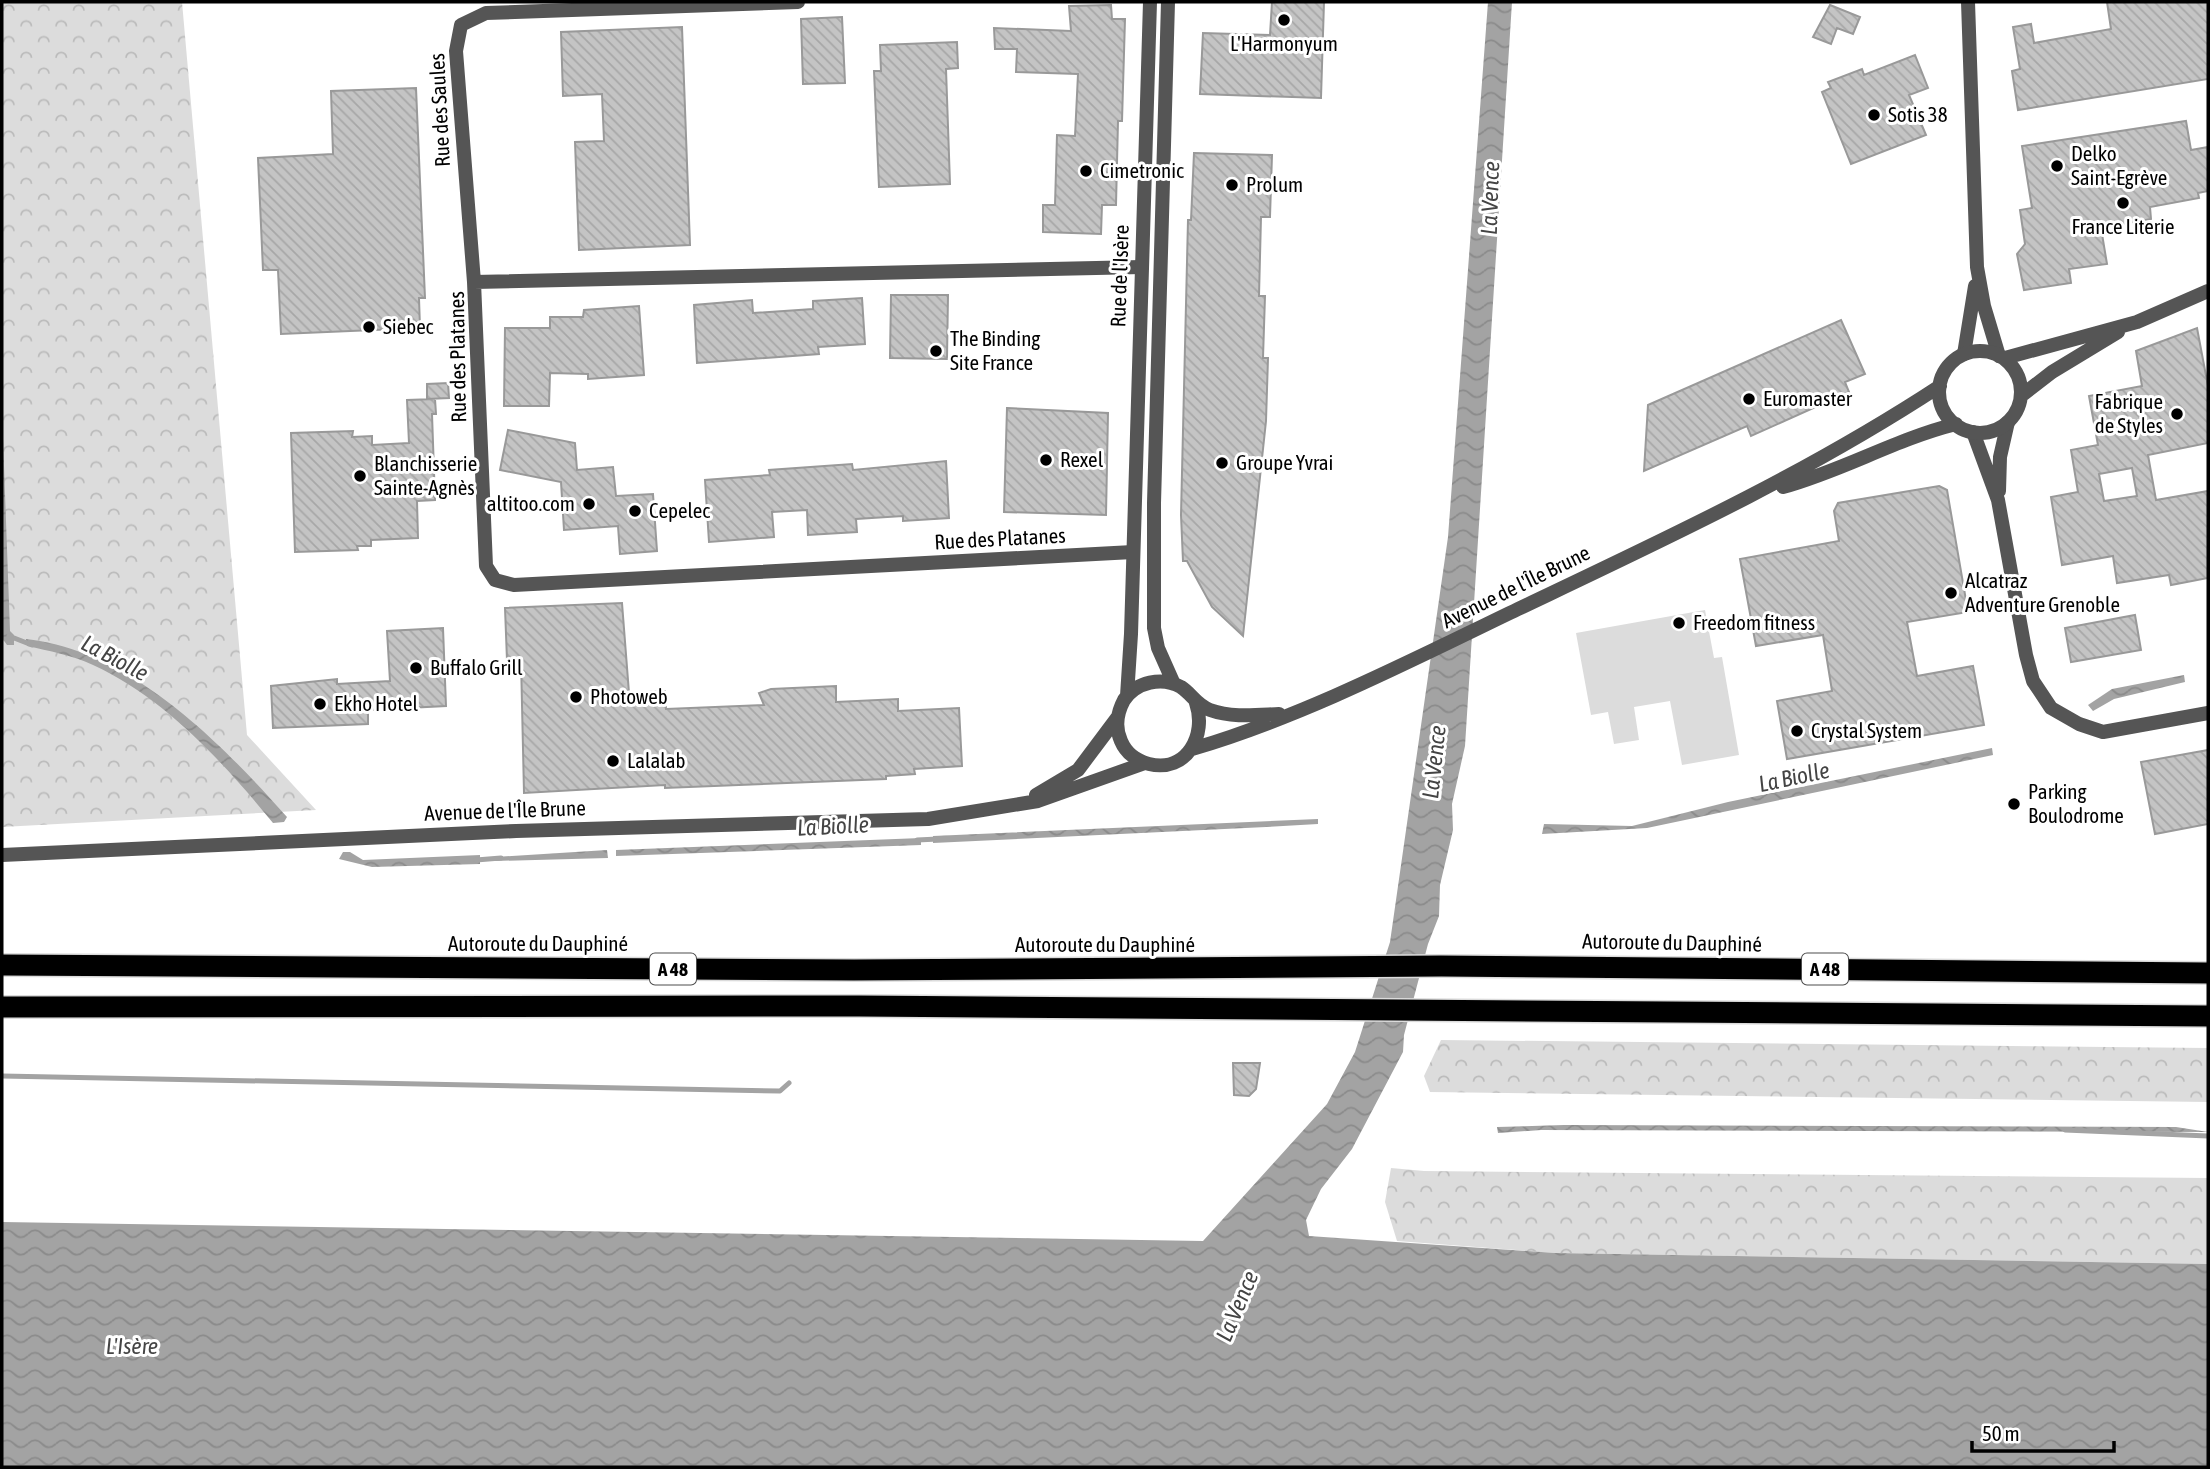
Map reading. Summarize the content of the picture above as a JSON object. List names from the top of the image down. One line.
{"streets":{"highway":["Autoroute du Dauphiné","A 48"],"street":["Rue des Saules","Rue de l'Isère","Rue des Platanes","Avenue de l'Île Brune"]},"crossings":[["Rue des Saules","Rue des Platanes"],["Rue de l'Isère","Rue des Platanes"],["Rue de l'Isère","Avenue de l'Île Brune"]],"water":["La Vence","La Biolle","L'Isère"],"places":["L'Harmonyum","Sotis 38","Delko Saint-Egrève","Cimetronic","Prolum","France Literie","Siebec","The Binding Site France","Euromaster","Fabrique de Styles","Rexel","Groupe Yvrai","Blanchisserie Sainte-Agnès","altitoo.com","Cepelec","Alcatraz Adventure Grenoble","Freedom fitness","Buffalo Grill","Photoweb","Ekho Hotel","Crystal System","Lalalab","Parking Boulodrome"],"scale_bar":"50 m"}
